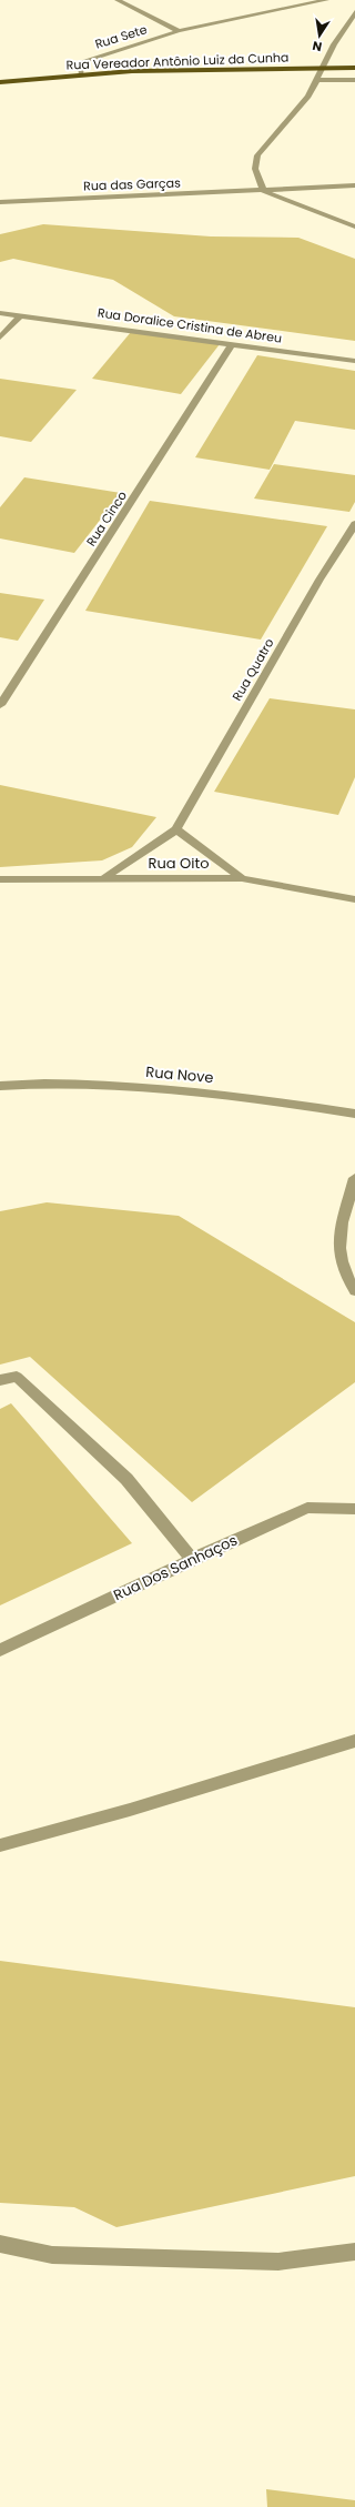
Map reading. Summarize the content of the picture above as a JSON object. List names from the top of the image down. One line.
{"streets":{"main road":["Rua Vereador Antônio Luiz da Cunha"],"street":["Rua Sete","Rua das Garças","Rua Doralice Cristina de Abreu","Rua Cinco","Rua Quatro","Rua Oito","Rua Nove","Rua Dos Sanhaços"]},"crossings":[["Rua Sete","Rua Vereador Antônio Luiz da Cunha"],["Rua Doralice Cristina de Abreu","Rua Cinco"],["Rua Quatro","Rua Oito"]],"north":"bottom"}
